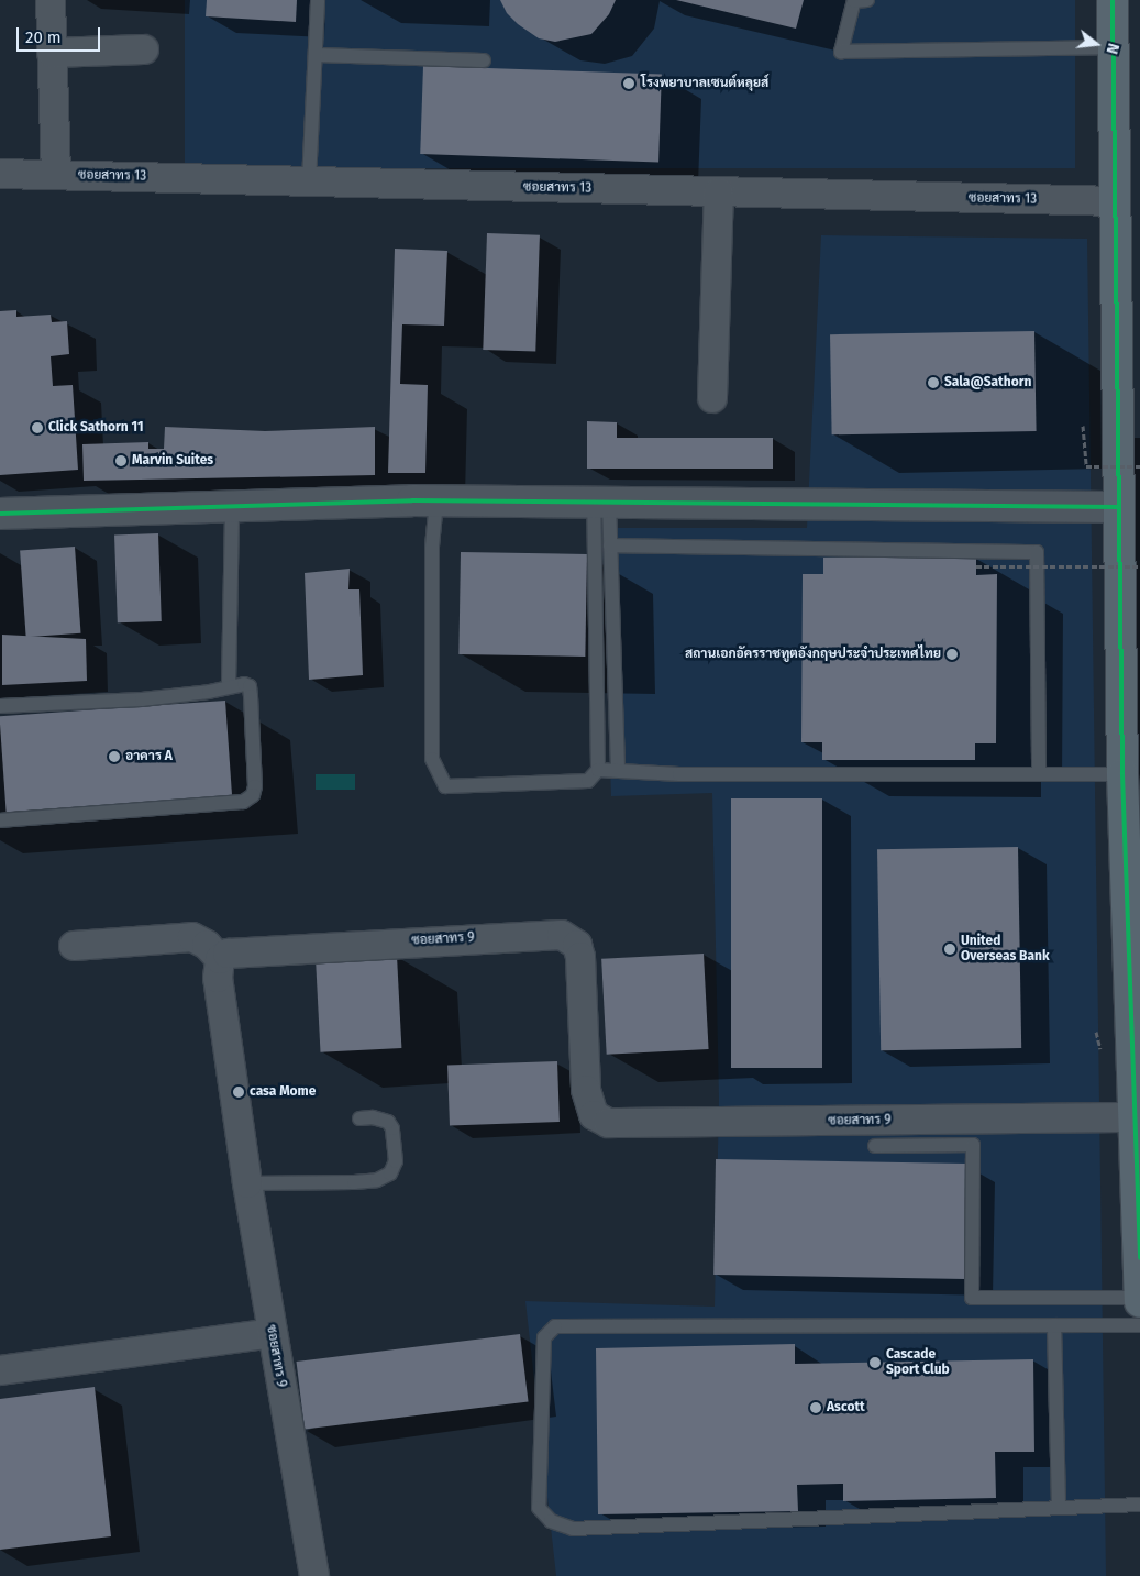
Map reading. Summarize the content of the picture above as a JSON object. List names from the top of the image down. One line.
{"streets":{"street":["ซอยสาทร 13","ซอยสาทร 9"]},"places":["โรงพยาบาลเซนต์หลุยส์","Sala@Sathorn","Click Sathorn 11","Marvin Suites","สถานเอกอัครราชทูตอังกฤษประจำประเทศไทย","อาคาร A","United Overseas Bank","casa Mome","Cascade Sport Club","Ascott"],"scale_bar":"20 m","north":"right"}
